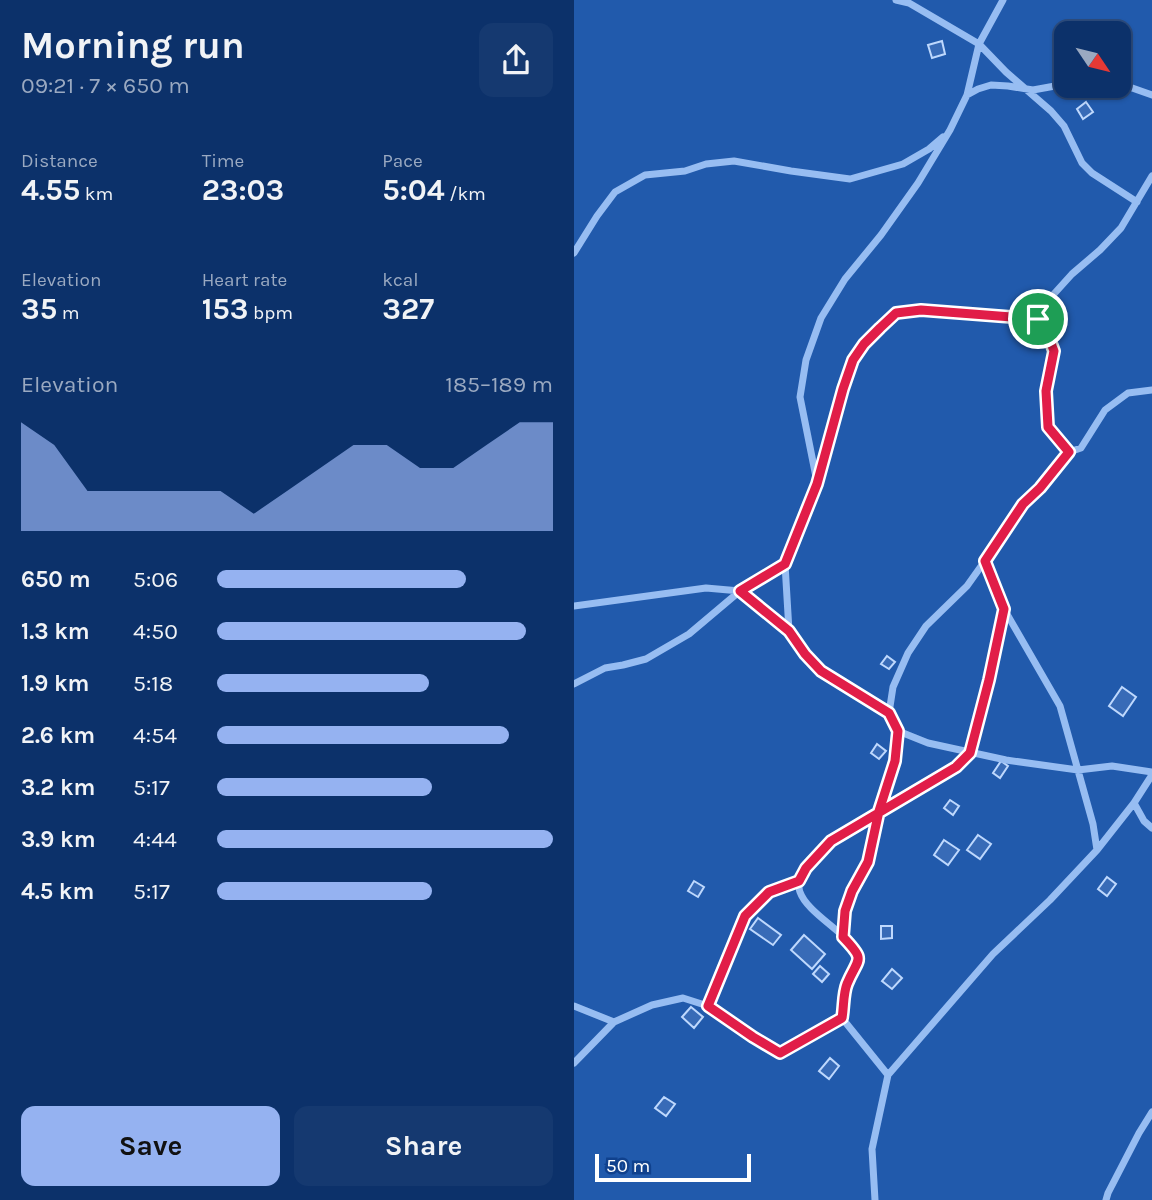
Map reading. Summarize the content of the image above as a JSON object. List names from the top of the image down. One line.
{"scale_bar":"50 m","north":"bottom right","page":{"heading":["Morning run","09:21 · 7 × 650 m"],"stats":[["Distance","4.55 km"],["Time","23:03"],["Pace","5:04 /km"],["Elevation","35 m"],["Heart rate","153 bpm"],["kcal","327"]],"chart":["Elevation","185–189 m"],"list":[{"name":"650 m","note":"5:06"},{"name":"1.3 km","note":"4:50"},{"name":"1.9 km","note":"5:18"},{"name":"2.6 km","note":"4:54"},{"name":"3.2 km","note":"5:17"},{"name":"3.9 km","note":"4:44"},{"name":"4.5 km","note":"5:17"}],"buttons":["Save","Share"],"scale":"50 m"}}
